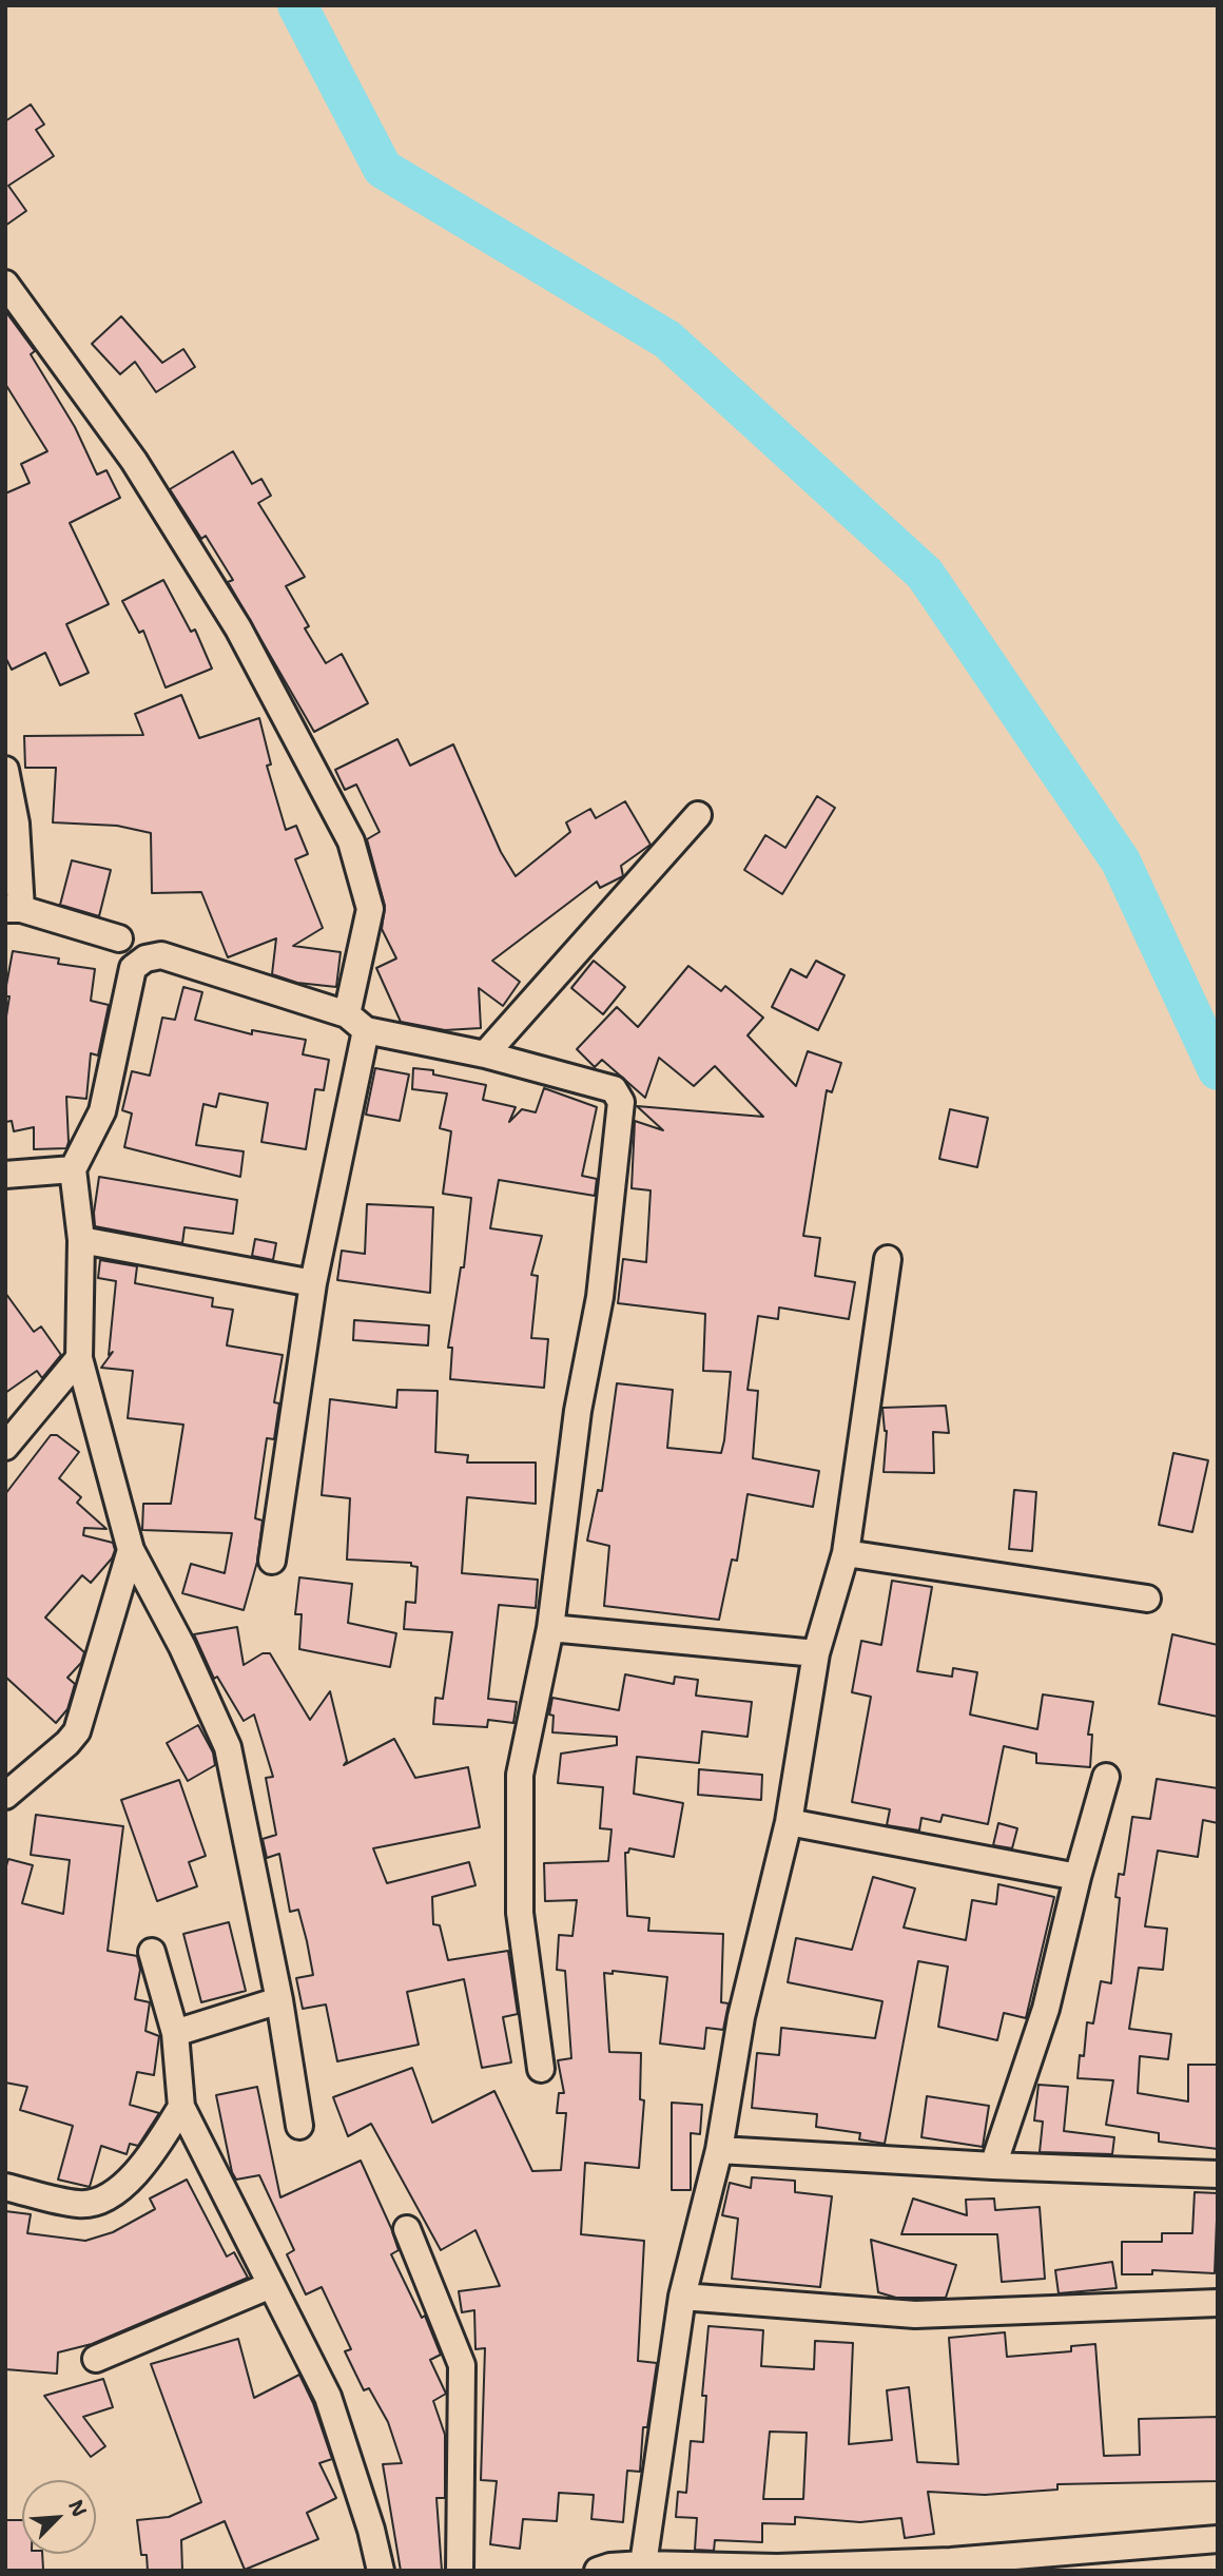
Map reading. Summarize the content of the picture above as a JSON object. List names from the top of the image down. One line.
{"north":"top right"}
